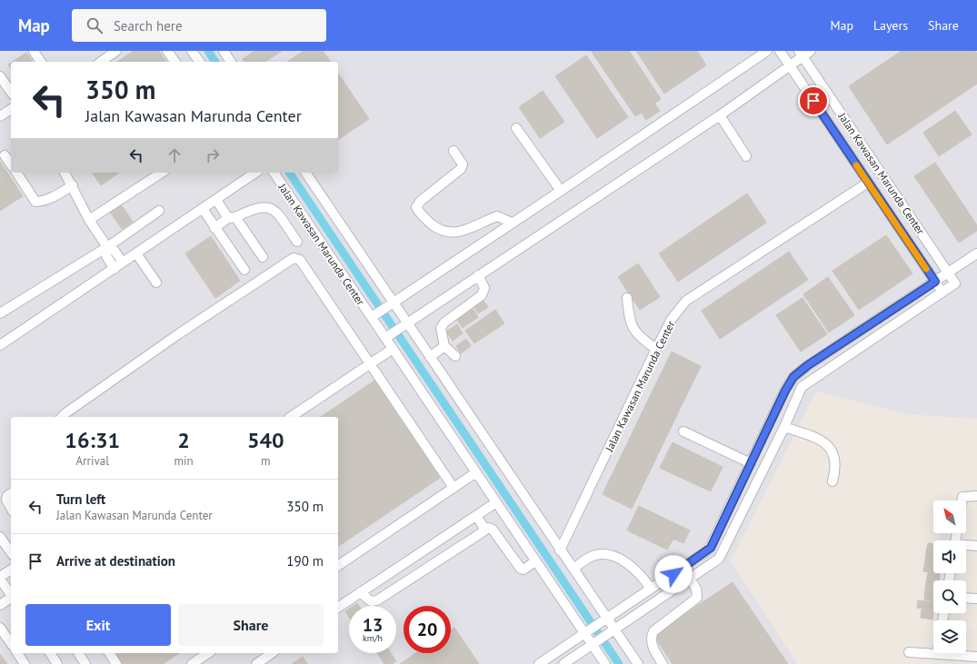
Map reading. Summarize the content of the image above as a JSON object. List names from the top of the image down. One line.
{"streets":{"street":["Jalan Kawasan Marunda Center"]},"north":"top left","page":{"header":"Map","search":"Search here","nav":["Map","Layers","Share"],"turn":["350 m","Jalan Kawasan Marunda Center"],"eta":["16:31","Arrival","2","min","540","m"],"list":[{"name":"Turn left","note":"Jalan Kawasan Marunda Center","value":"350 m"},{"name":"Arrive at destination","value":"190 m"}],"buttons":["Exit","Share"],"speed":"13 km/h","limit":"20"}}
